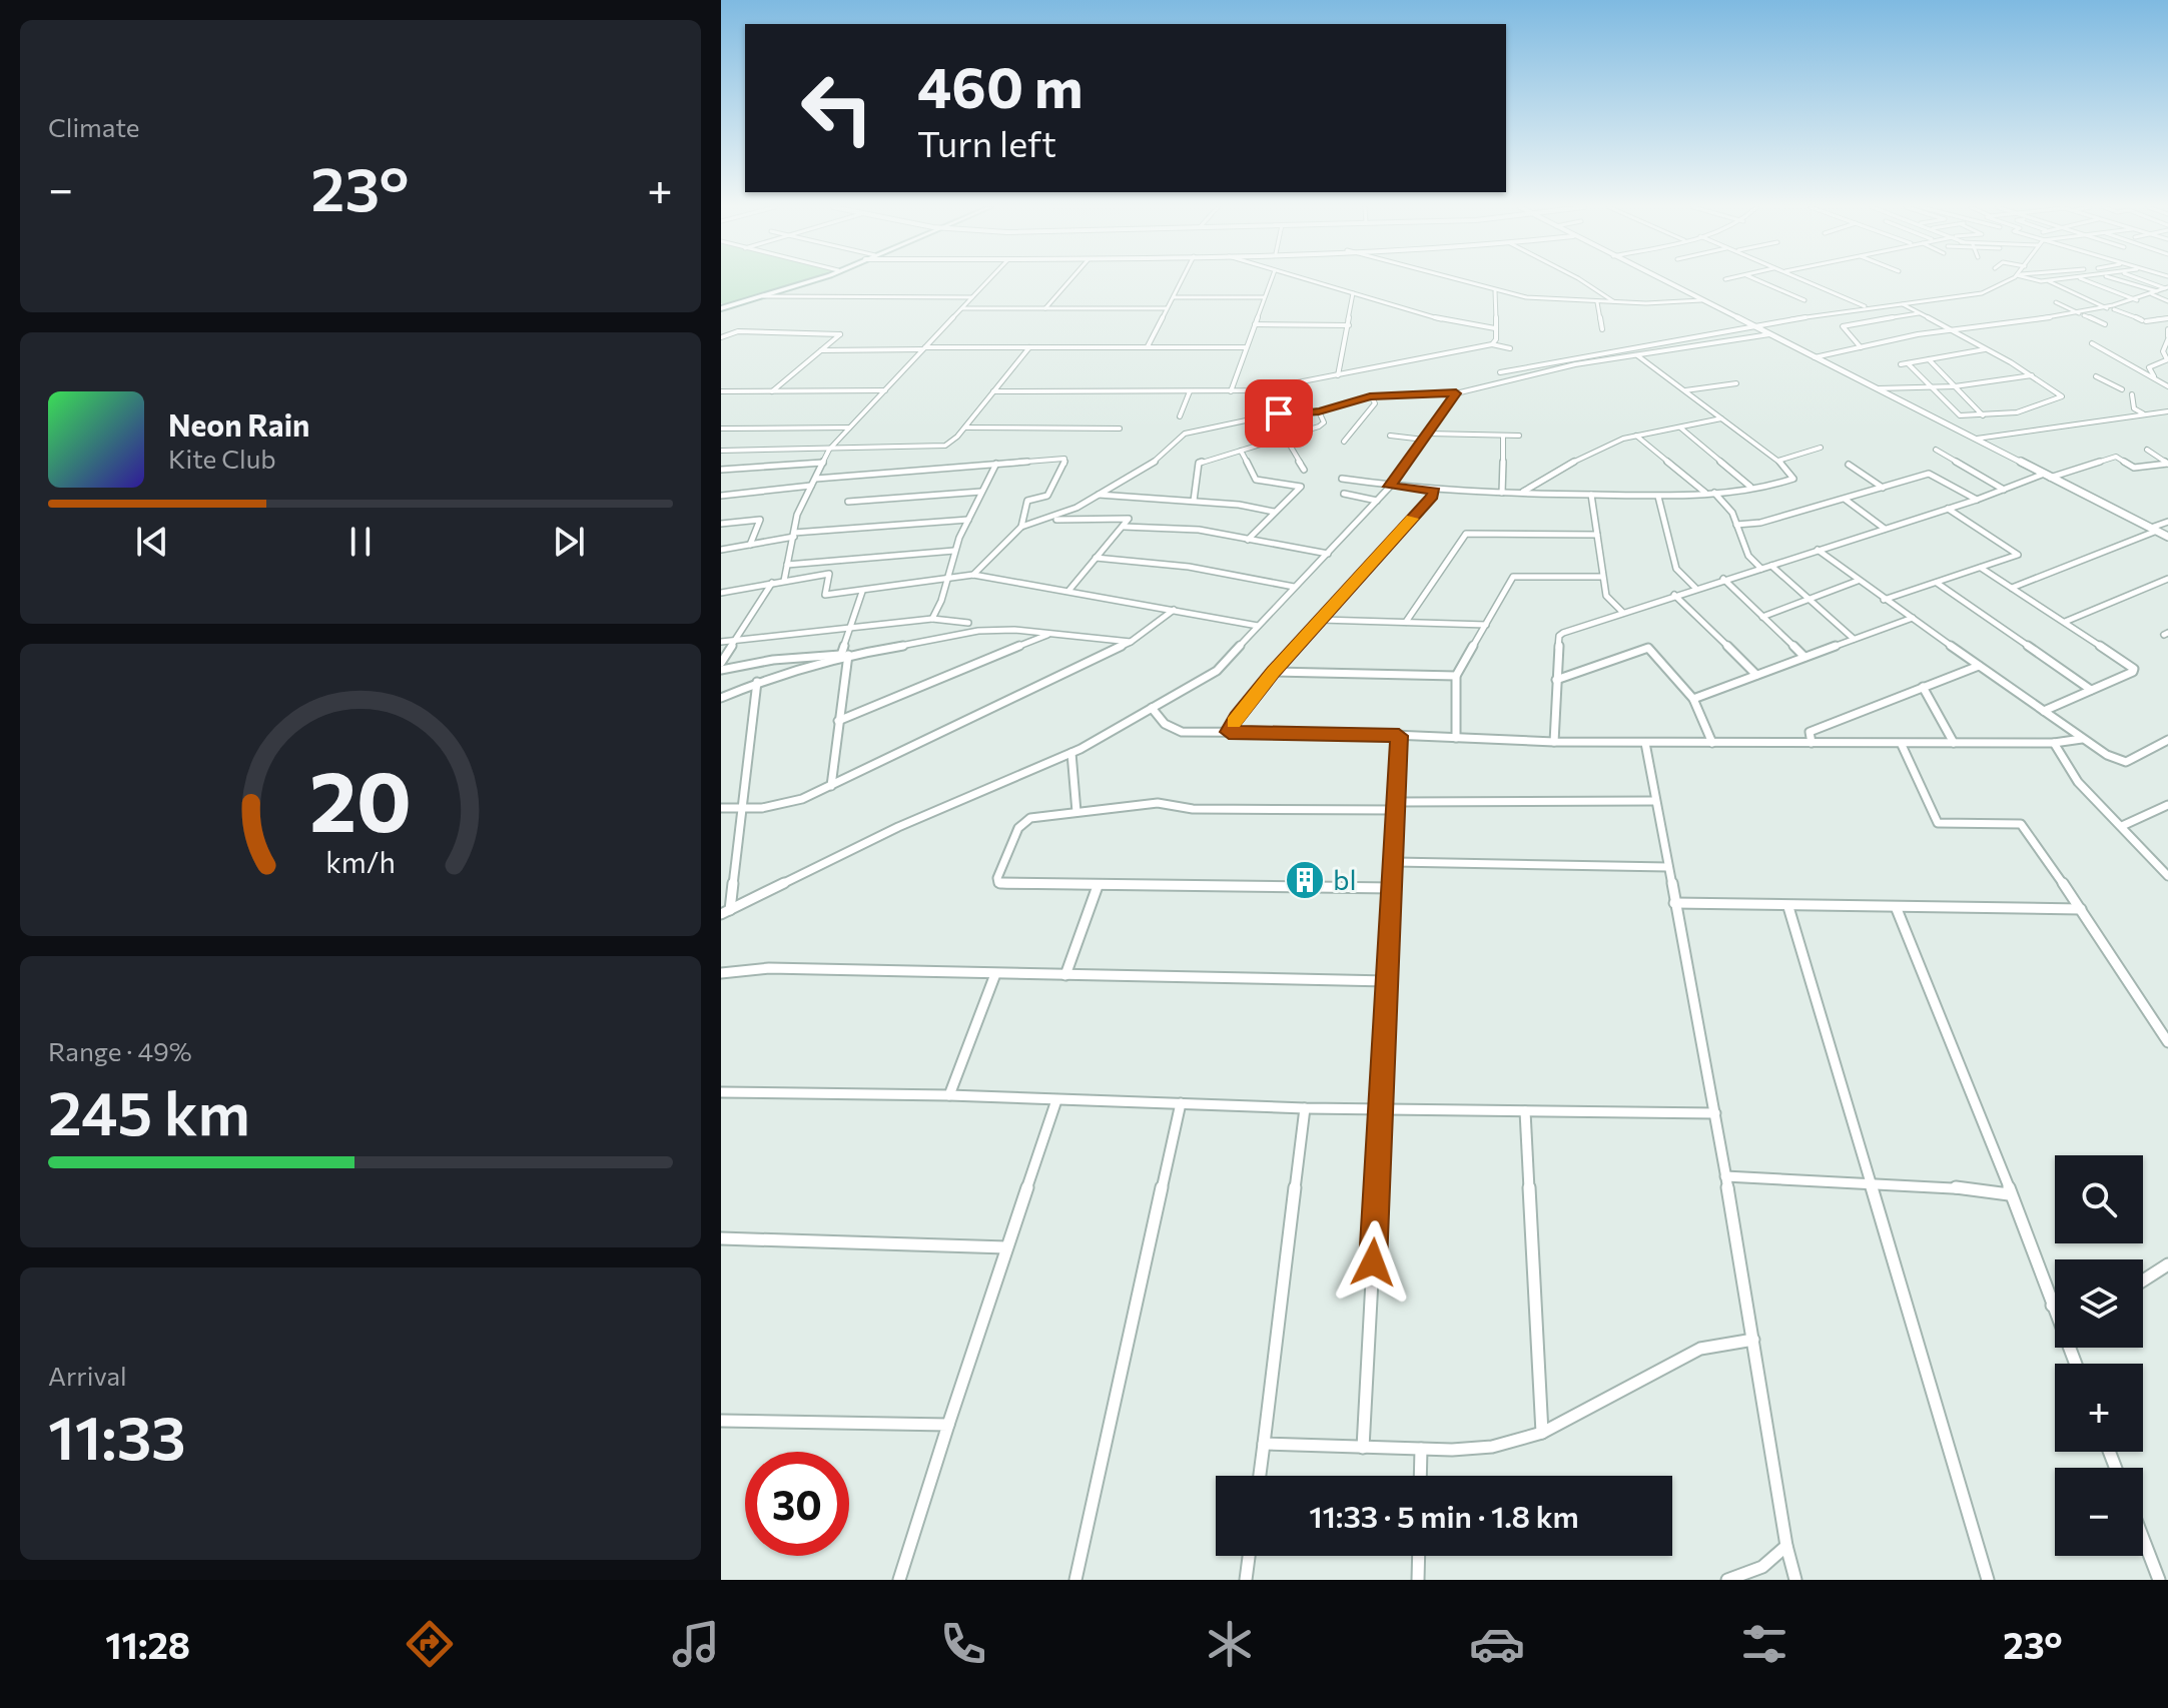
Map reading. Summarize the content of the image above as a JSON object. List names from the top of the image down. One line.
{"places":{"building":["bl"]},"page":{"tile":["Climate",["Range · 49%","245 km"],["Arrival","11:33"]],"turn":["460 m","Turn left"],"heat":["−","23°","+"],"song":["Neon Rain","Kite Club"],"map_buttons":["+","−"],"limit":"30","trip":"11:33 · 5 min · 1.8 km","tabs":["11:28","23°"],"gauge":["20","km/h"]}}
